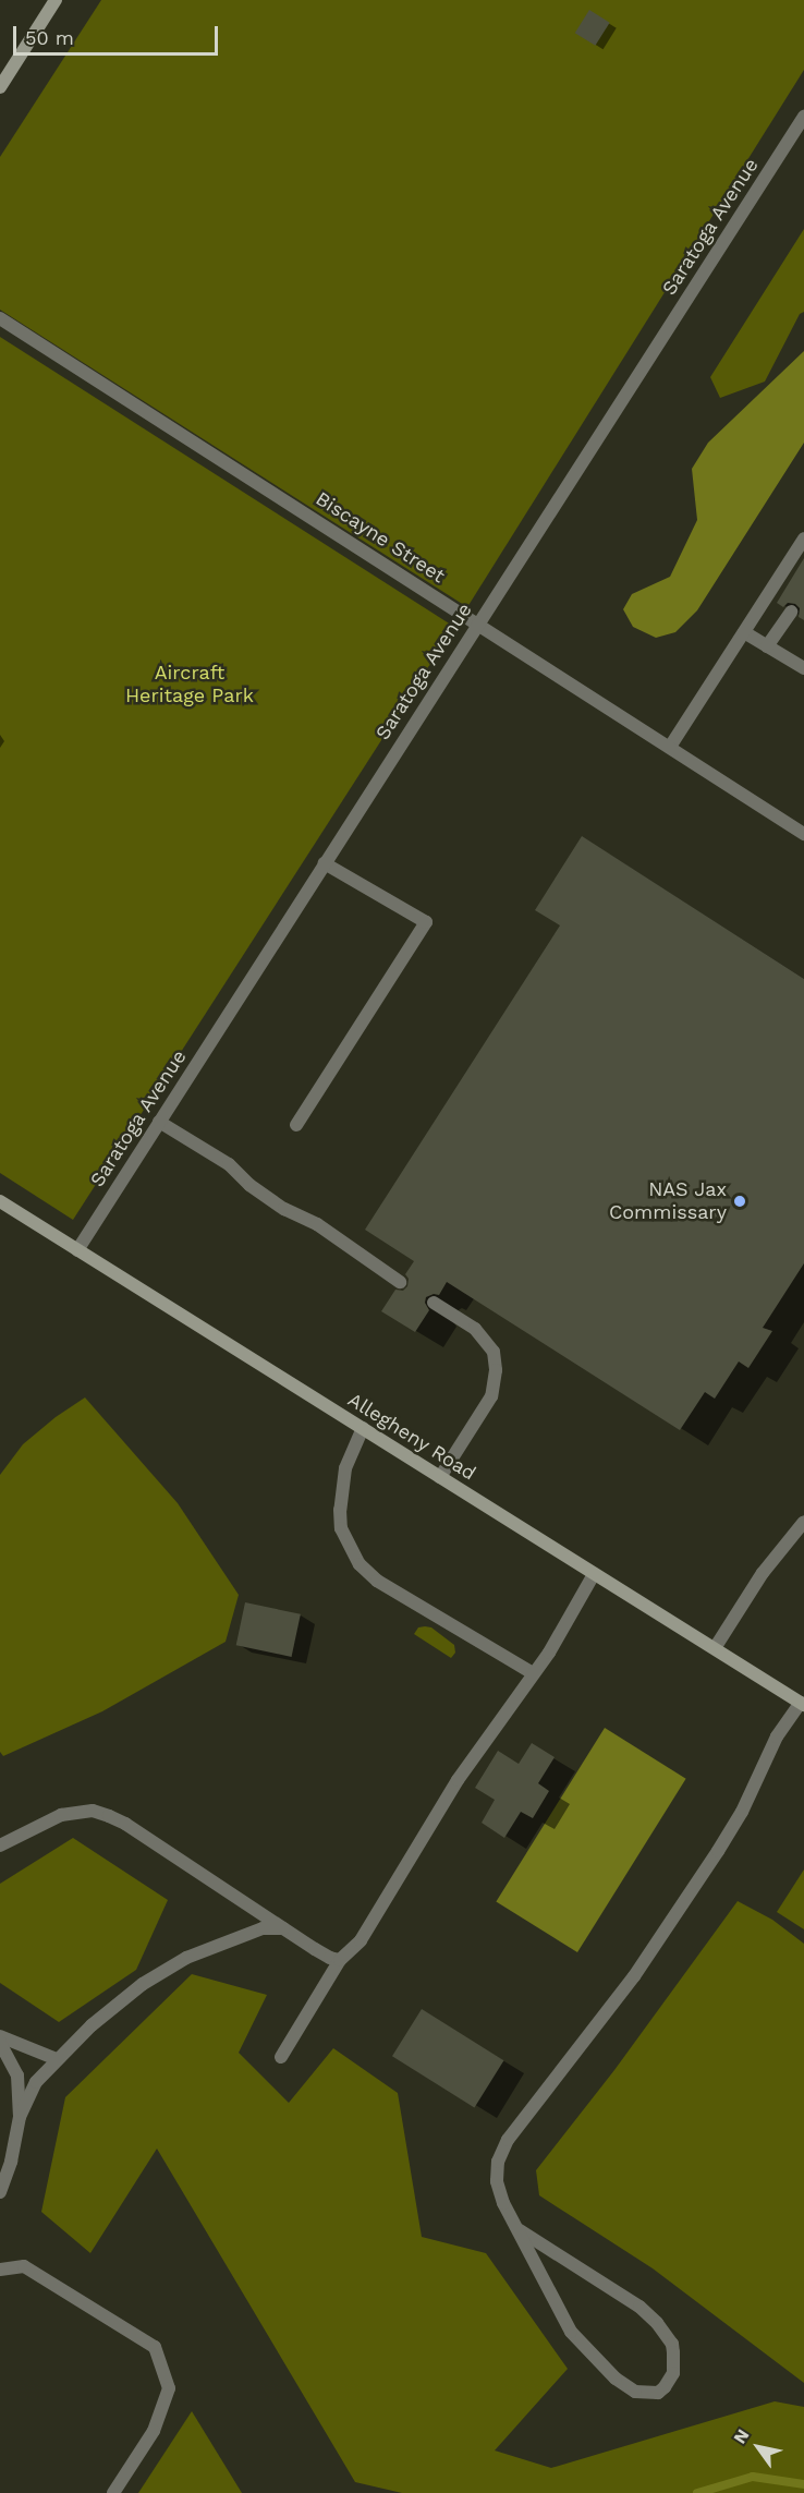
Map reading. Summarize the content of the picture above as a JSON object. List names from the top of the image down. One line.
{"streets":{"street":["Saratoga Avenue","Biscayne Street","Allegheny Road"]},"crossings":[["Saratoga Avenue","Biscayne Street"],["Saratoga Avenue","Allegheny Road"]],"parks":["Aircraft Heritage Park"],"places":["NAS Jax Commissary"],"scale_bar":"50 m","north":"top left"}
